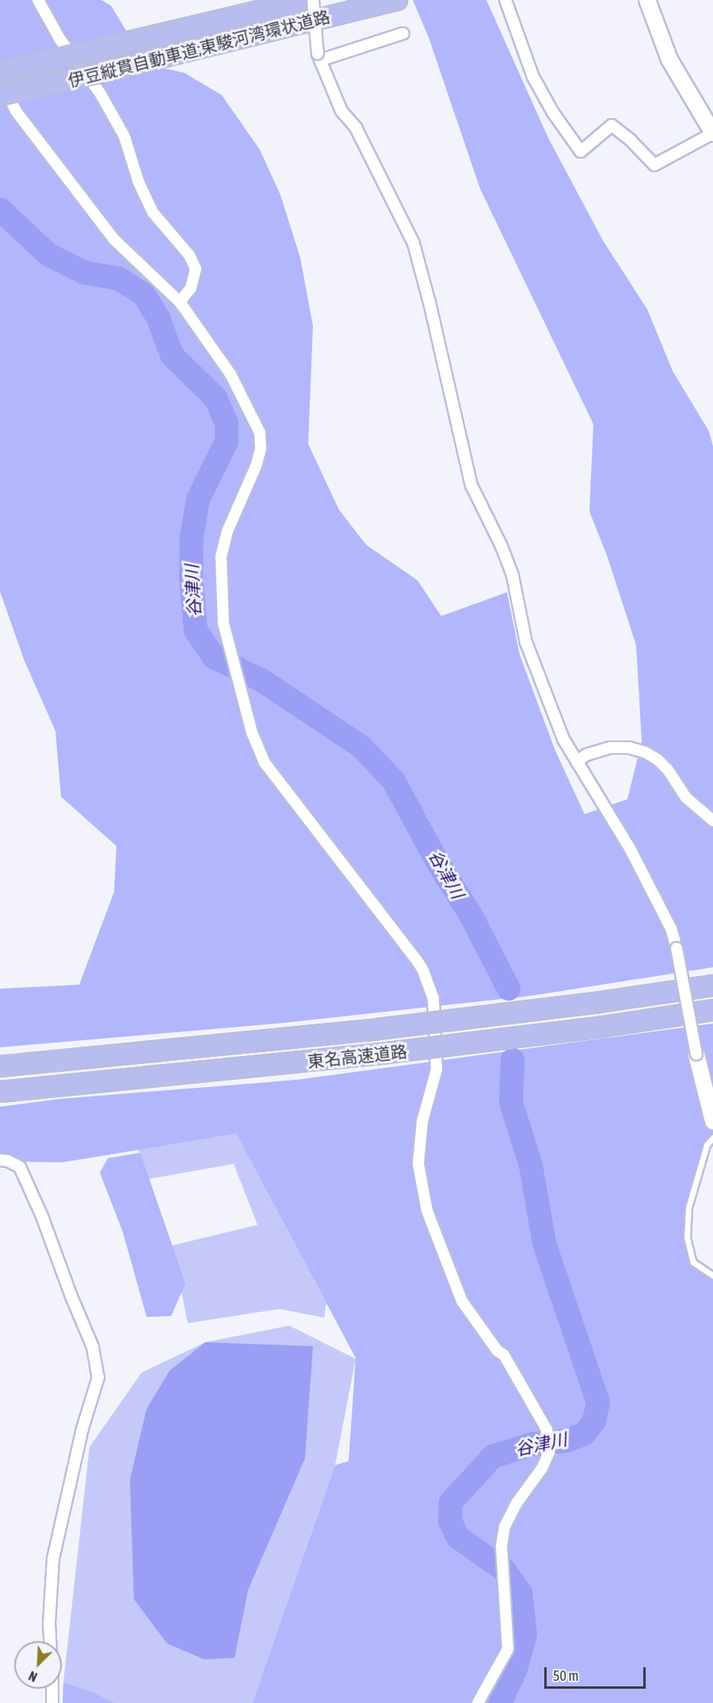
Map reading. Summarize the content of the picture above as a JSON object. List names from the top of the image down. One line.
{"streets":{"highway":["伊豆縦貫自動車道;東駿河湾環状道路","東名高速道路"]},"water":["谷津川"],"scale_bar":"50 m","north":"bottom left"}
